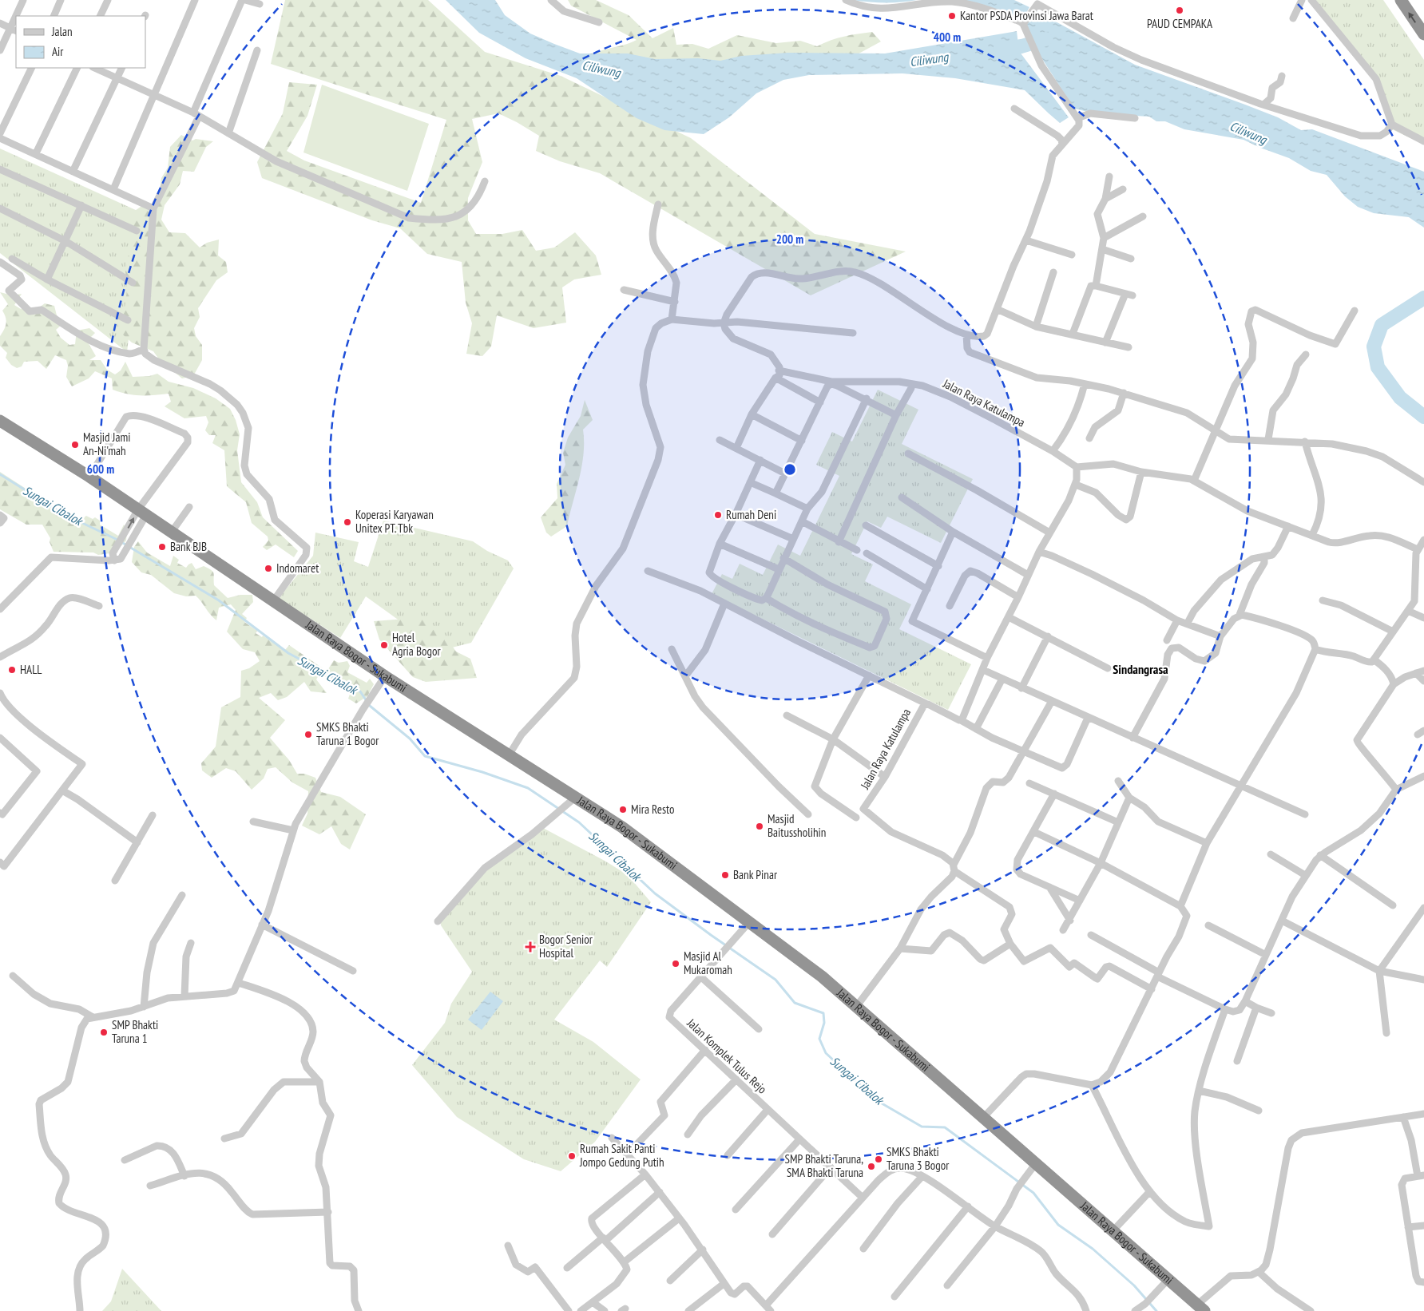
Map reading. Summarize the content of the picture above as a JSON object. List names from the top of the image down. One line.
{"streets":{"highway":["Jalan Raya Bogor - Sukabumi"],"street":["Jalan Raya Katulampa","Jalan Komplek Tulus Rejo"]},"crossings":[["Jalan Raya Bogor - Sukabumi","Jalan Komplek Tulus Rejo"]],"districts":["Sindangrasa"],"water":["Ciliwung","Sungai Cibalok"],"places":{"other":["PAUD CEMPAKA","Kantor PSDA Provinsi Jawa Barat","Masjid Jami An-Ni'mah","Rumah Deni","Koperasi Karyawan Unitex PT. Tbk","Bank BJB","Indomaret","Hotel Agria Bogor","HALL","SMKS Bhakti Taruna 1 Bogor","Mira Resto","Masjid Baitussholihin","Bank Pinar","Masjid Al Mukaromah","SMP Bhakti Taruna 1","Rumah Sakit Panti Jompo Gedung Putih","SMKS Bhakti Taruna 3 Bogor","SMP Bhakti Taruna, SMA Bhakti Taruna"],"health":["Bogor Senior Hospital"]},"legend":["Jalan","Air"],"rings":["400 m","200 m","600 m"]}
